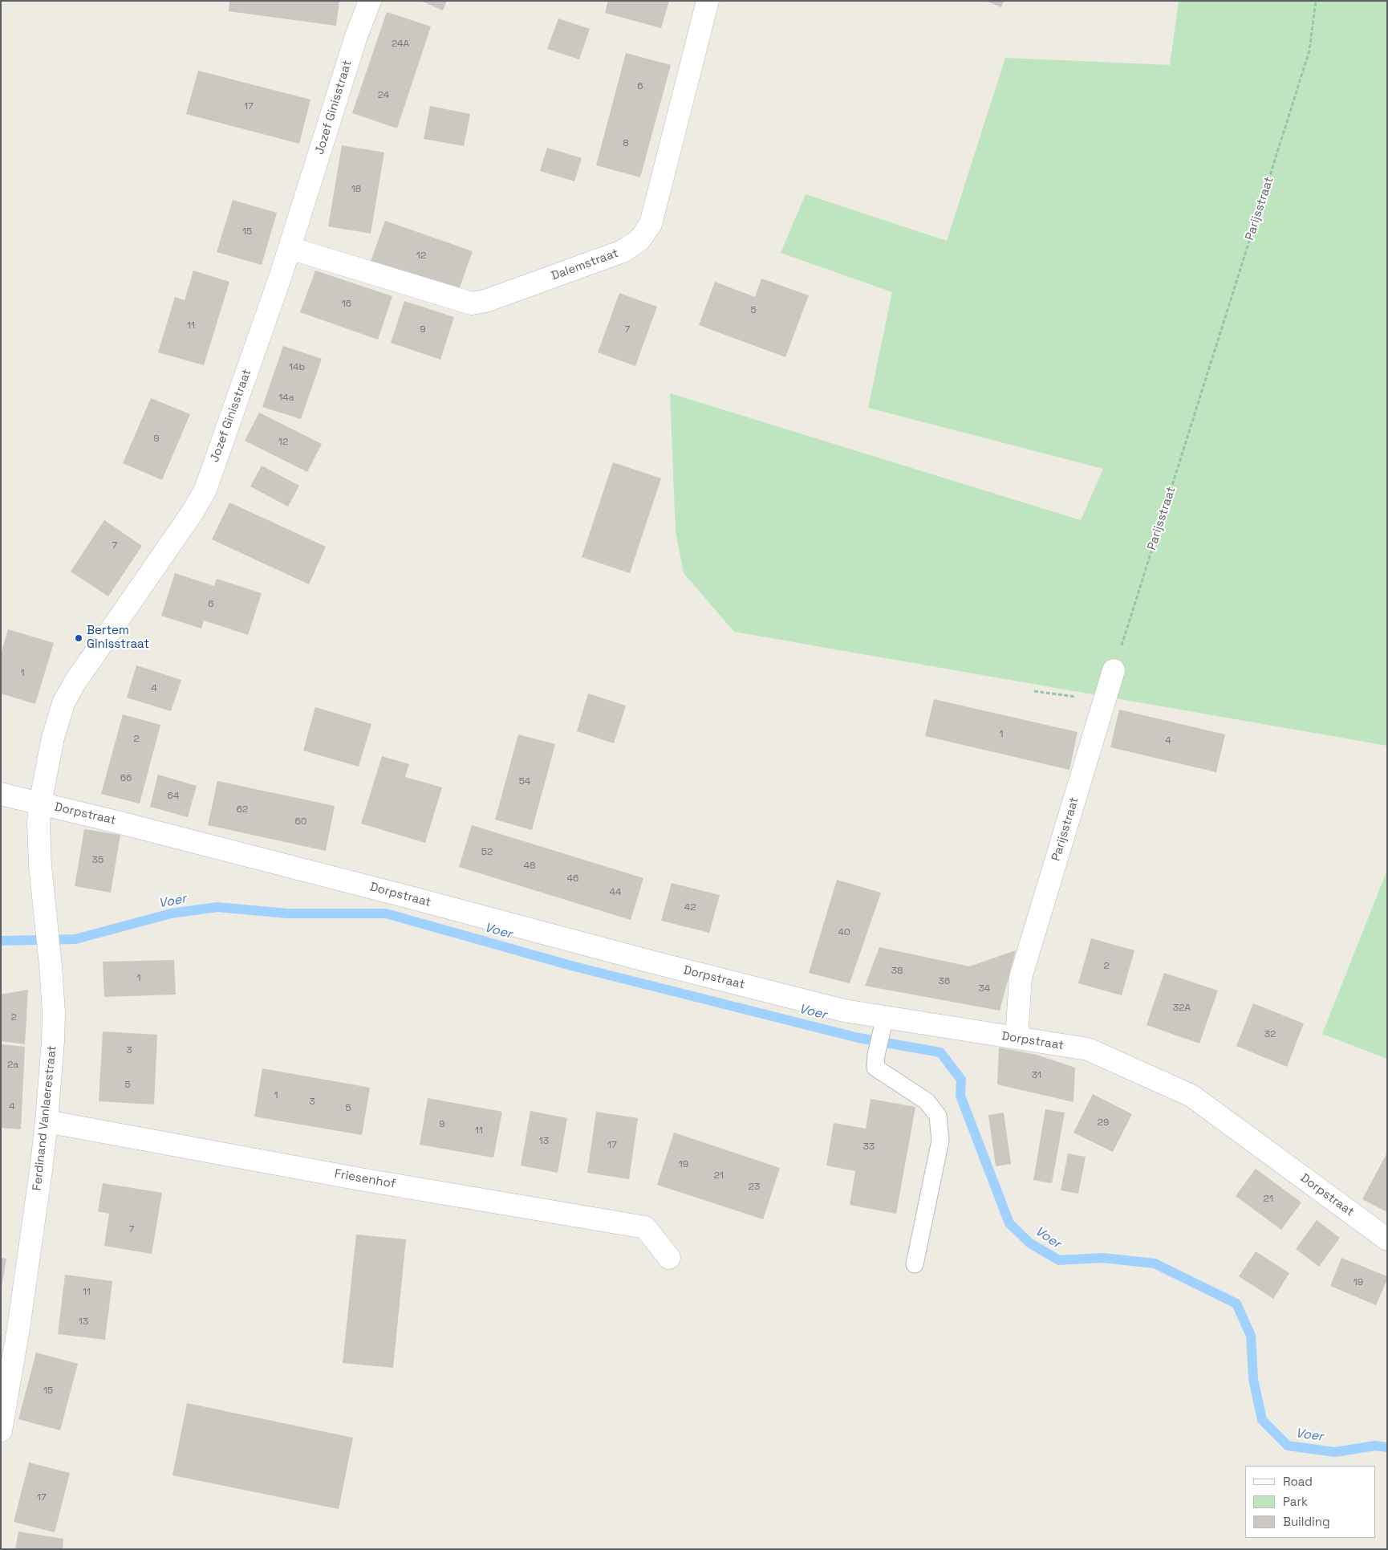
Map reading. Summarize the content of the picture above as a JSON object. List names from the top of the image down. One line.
{"streets":{"street":["Jozef Ginisstraat","Parijsstraat","Dalemstraat","Dorpstraat","Ferdinand Vanlaerestraat","Friesenhof"]},"crossings":[["Jozef Ginisstraat","Dalemstraat"],["Jozef Ginisstraat","Dorpstraat"],["Jozef Ginisstraat","Ferdinand Vanlaerestraat"],["Parijsstraat","Dorpstraat"],["Dorpstraat","Ferdinand Vanlaerestraat"],["Ferdinand Vanlaerestraat","Friesenhof"]],"water":["Voer"],"places":["Bertem Ginisstraat"],"house_numbers":["24A","6","24","17","8","18","15","12","16","5","11","9","7","14b","14a","9","12","7","6","1","4","1","2","4","66","54","64","62","60","52","35","48","46","44","42","40","2","38","1","36","34","32A","2","32","3","2a","31","5","1","3","4","5","29","9","11","13","17","33","19","21","23","21","7","19","11","13","15","17"],"legend":["Road","Park","Building"]}
